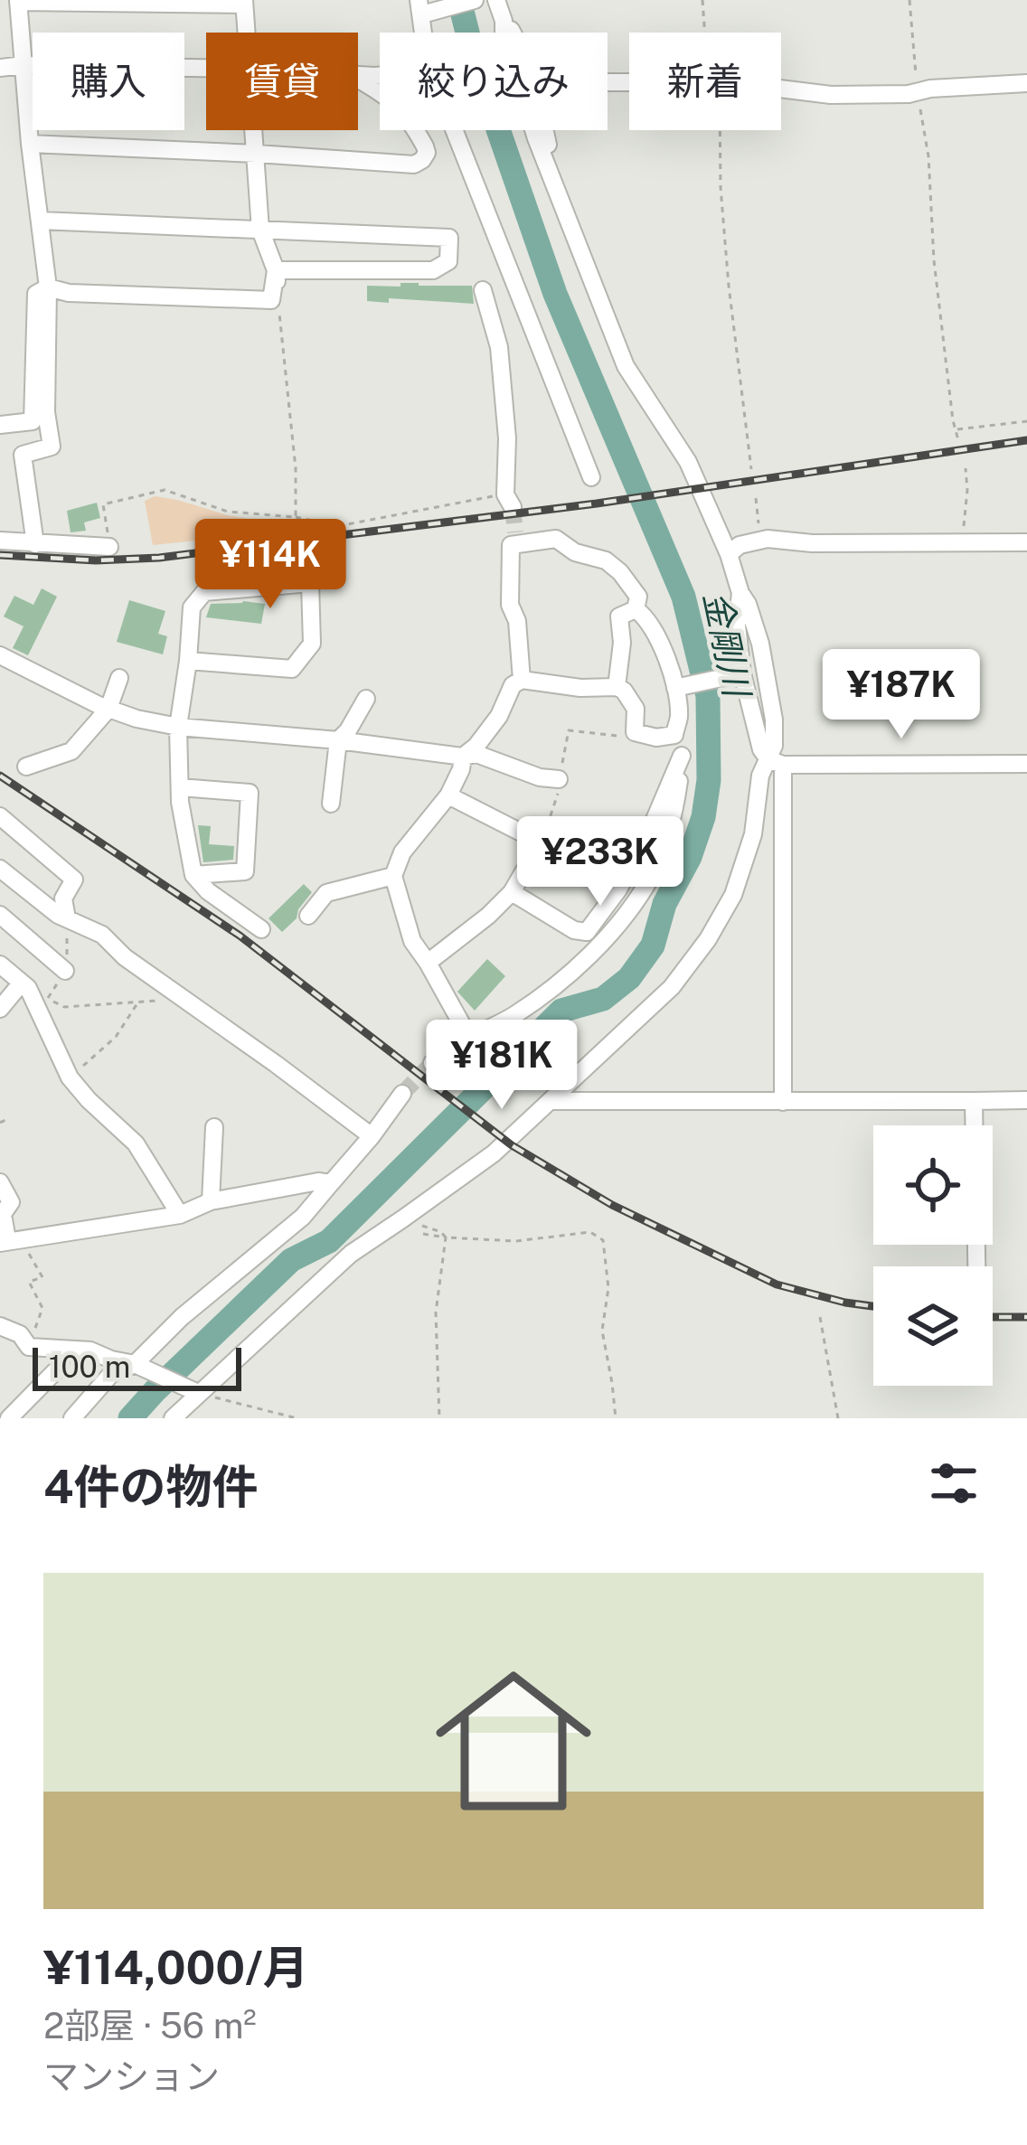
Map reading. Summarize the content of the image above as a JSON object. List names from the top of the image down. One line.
{"water":["金剛川"],"scale_bar":"100 m","page":{"chip":["購入","賃貸","絞り込み","新着"],"price":["¥114K","¥187K","¥233K","¥181K"],"scale":"100 m","heading":"4件の物件","list":[{"name":"¥114,000/月","note":"2部屋 · 56 m² · マンション"}]}}
